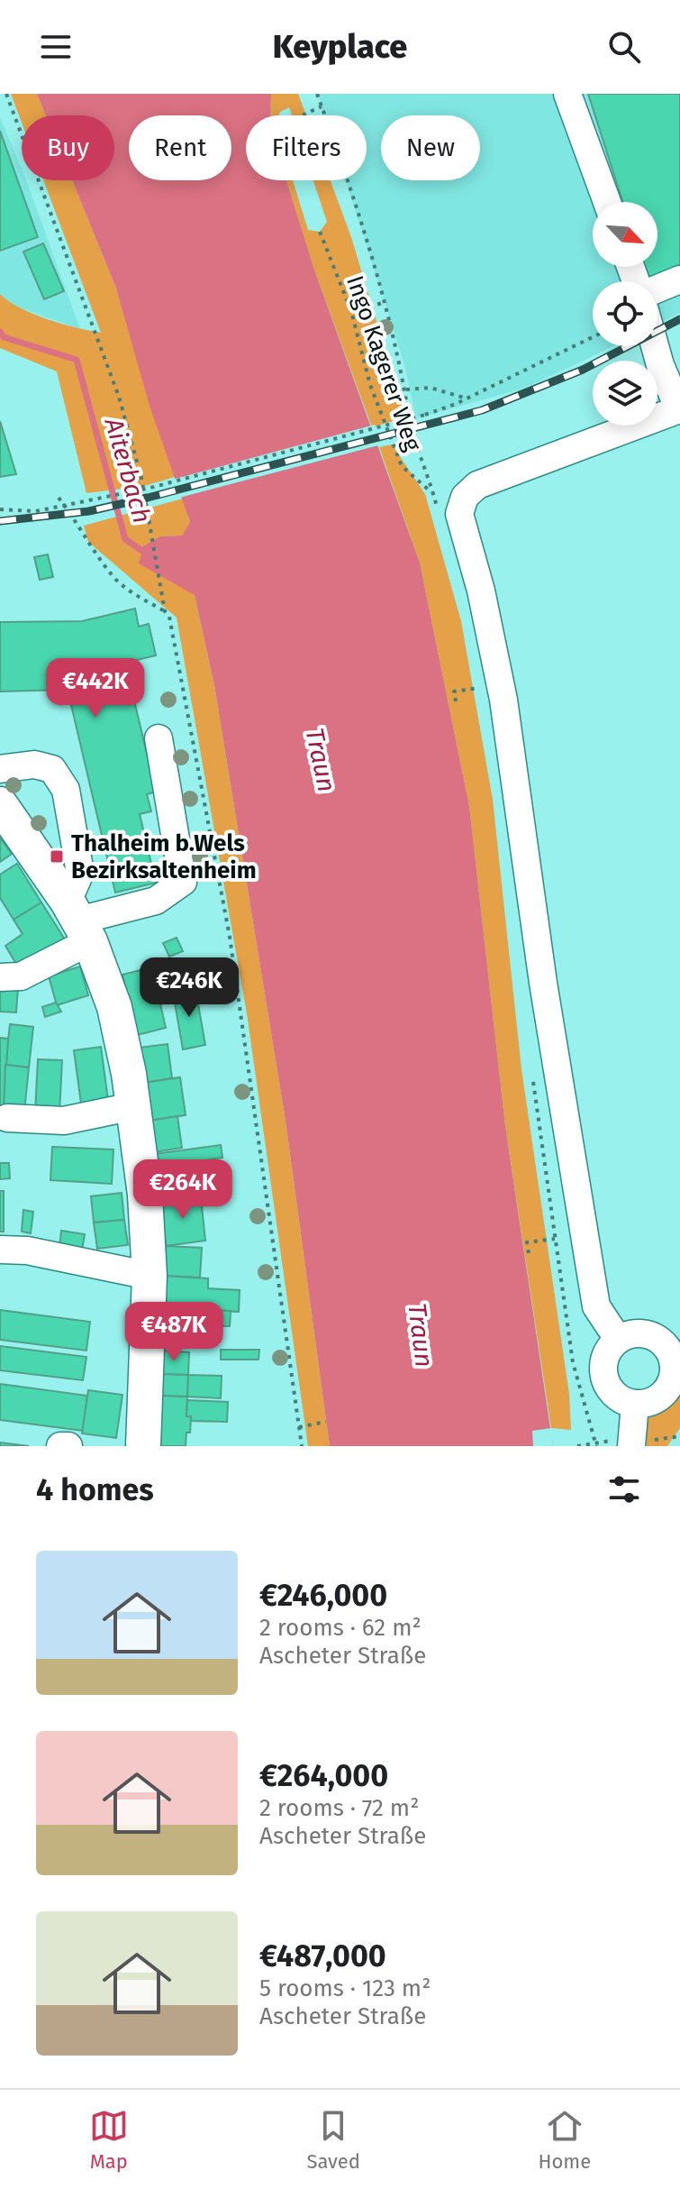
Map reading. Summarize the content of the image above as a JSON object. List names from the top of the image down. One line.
{"streets":{"path":["Ingo Kagerer Weg"]},"water":["Aiterbach","Traun"],"places":{"transit":["Thalheim b.Wels Bezirksaltenheim"]},"north":"bottom right","page":{"header":"Keyplace","chip":["Buy","Rent","Filters","New"],"price":["€442K","€246K","€264K","€487K"],"heading":"4 homes","list":[{"name":"€246,000","note":"2 rooms · 62 m² · Ascheter Straße"},{"name":"€264,000","note":"2 rooms · 72 m² · Ascheter Straße"},{"name":"€487,000","note":"5 rooms · 123 m² · Ascheter Straße"}],"tabs":["Map","Saved","Home"]}}
